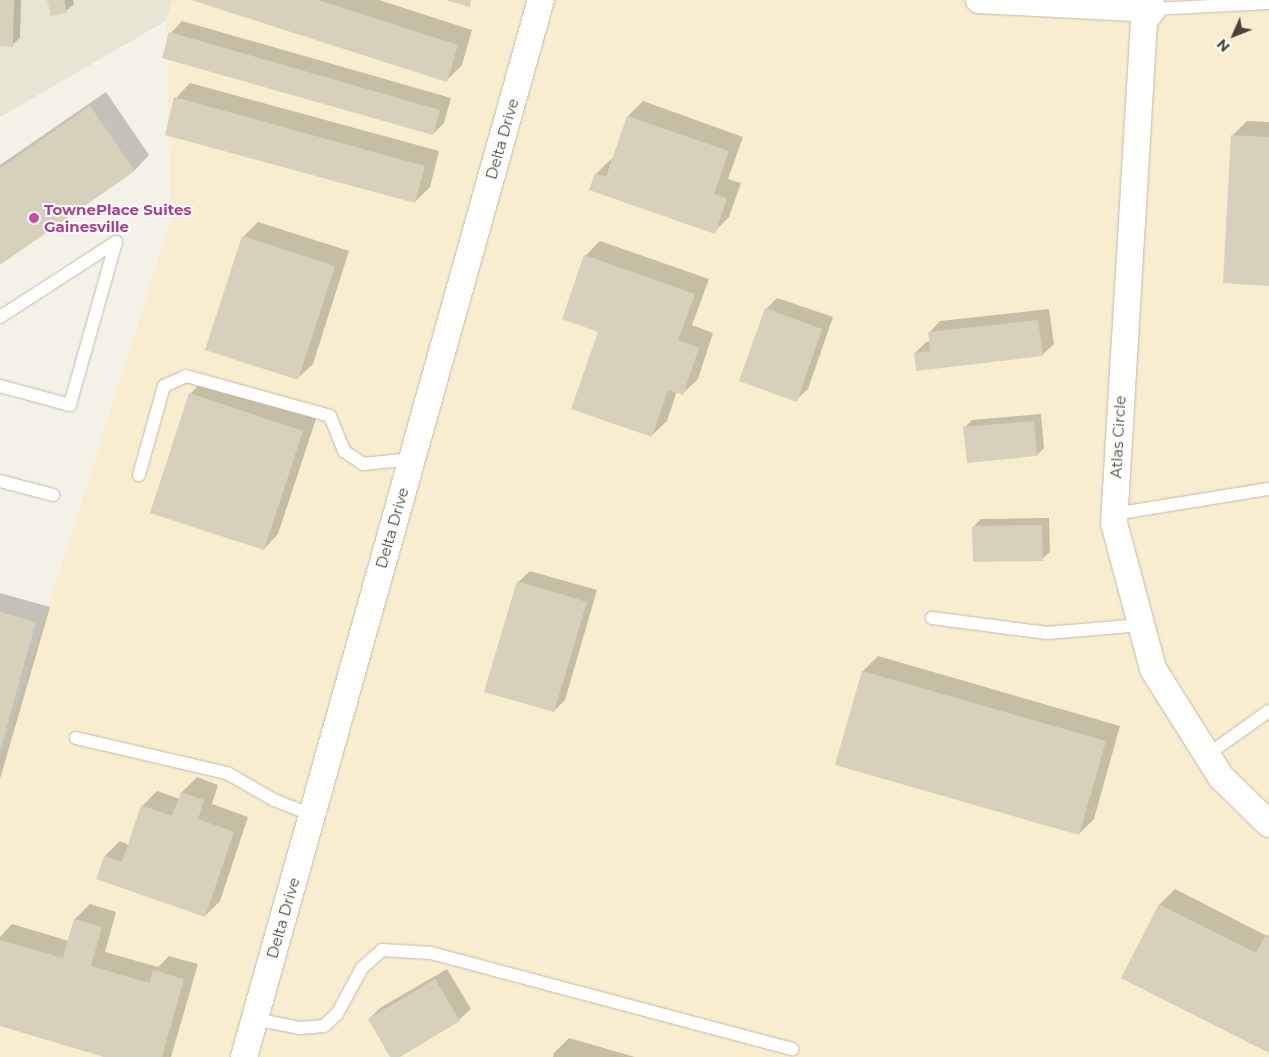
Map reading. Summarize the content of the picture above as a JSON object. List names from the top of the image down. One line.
{"streets":{"street":["Delta Drive","Atlas Circle"]},"places":["TownePlace Suites Gainesville"],"north":"bottom left"}
